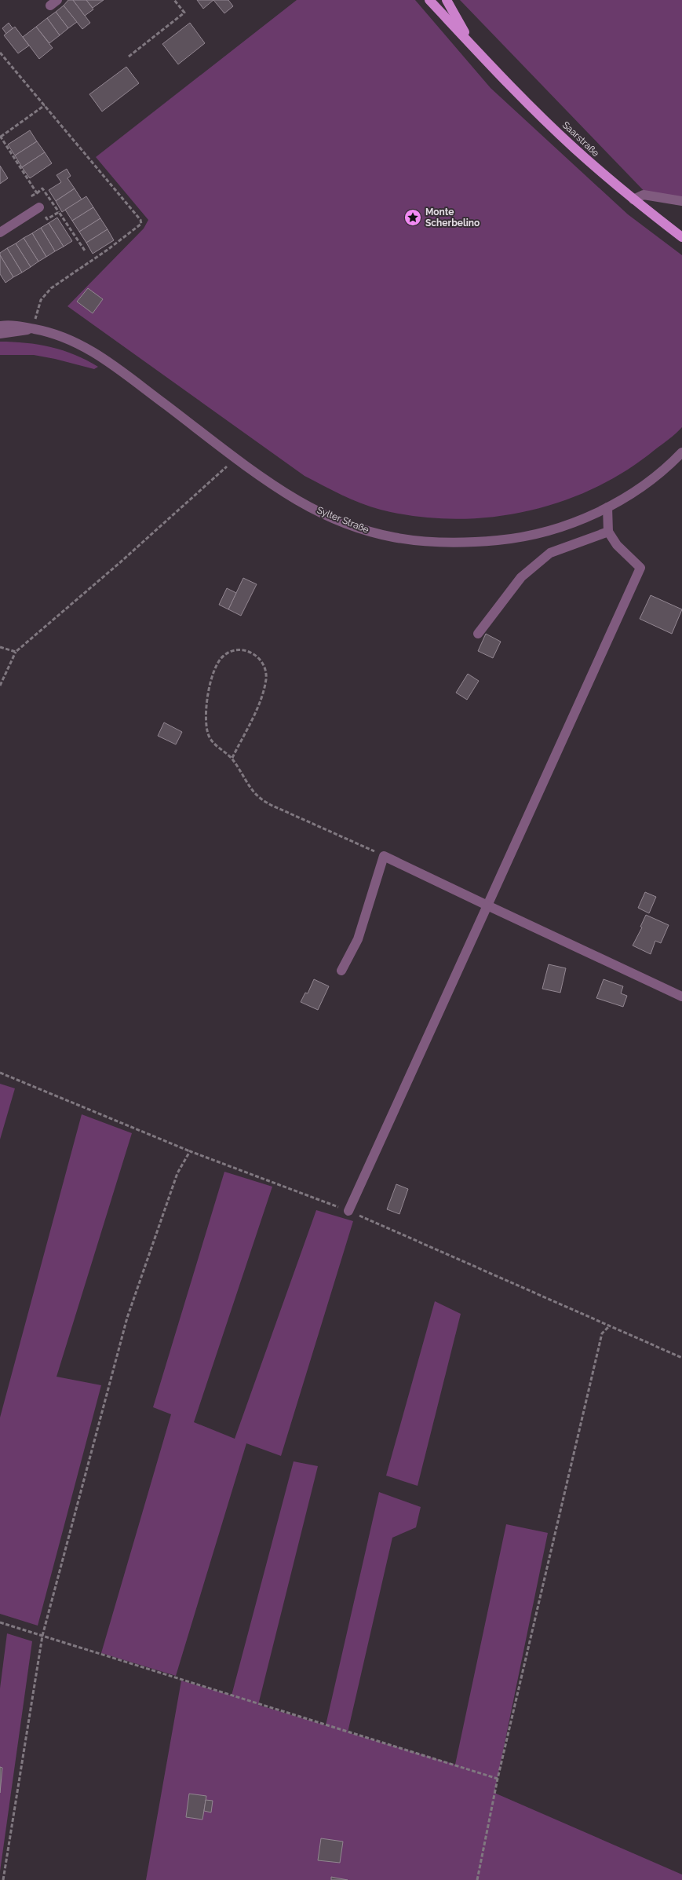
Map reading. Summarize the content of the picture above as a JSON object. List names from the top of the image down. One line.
{"streets":{"main road":["Saarstraße"],"street":["Sylter Straße"]},"places":{"place":["Monte Scherbelino"]}}
